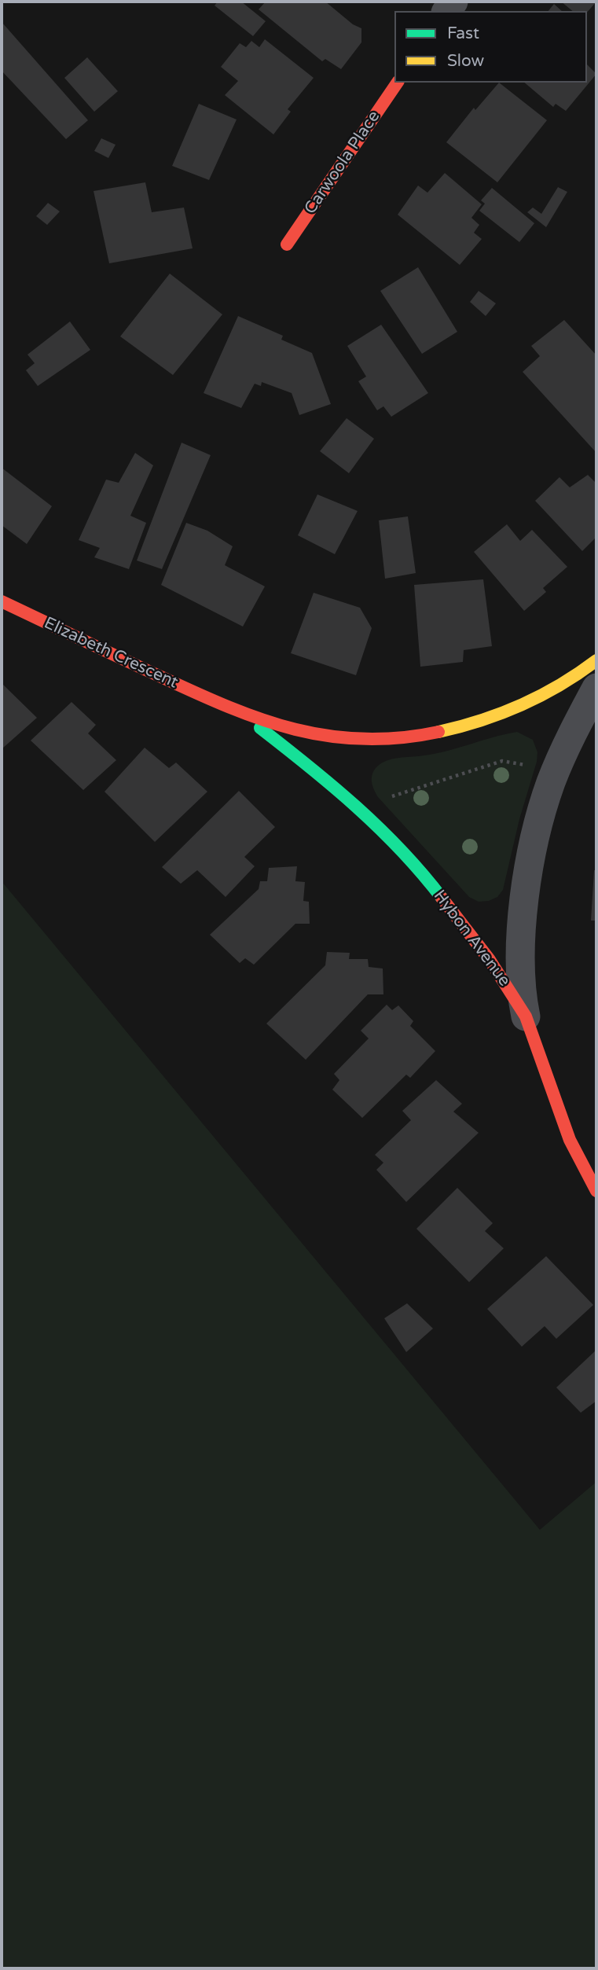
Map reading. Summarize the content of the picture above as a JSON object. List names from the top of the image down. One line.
{"streets":{"street":["Carwoola Place","Elizabeth Crescent","Hybon Avenue"]},"crossings":[["Elizabeth Crescent","Hybon Avenue"]],"legend":["Fast","Slow"]}
